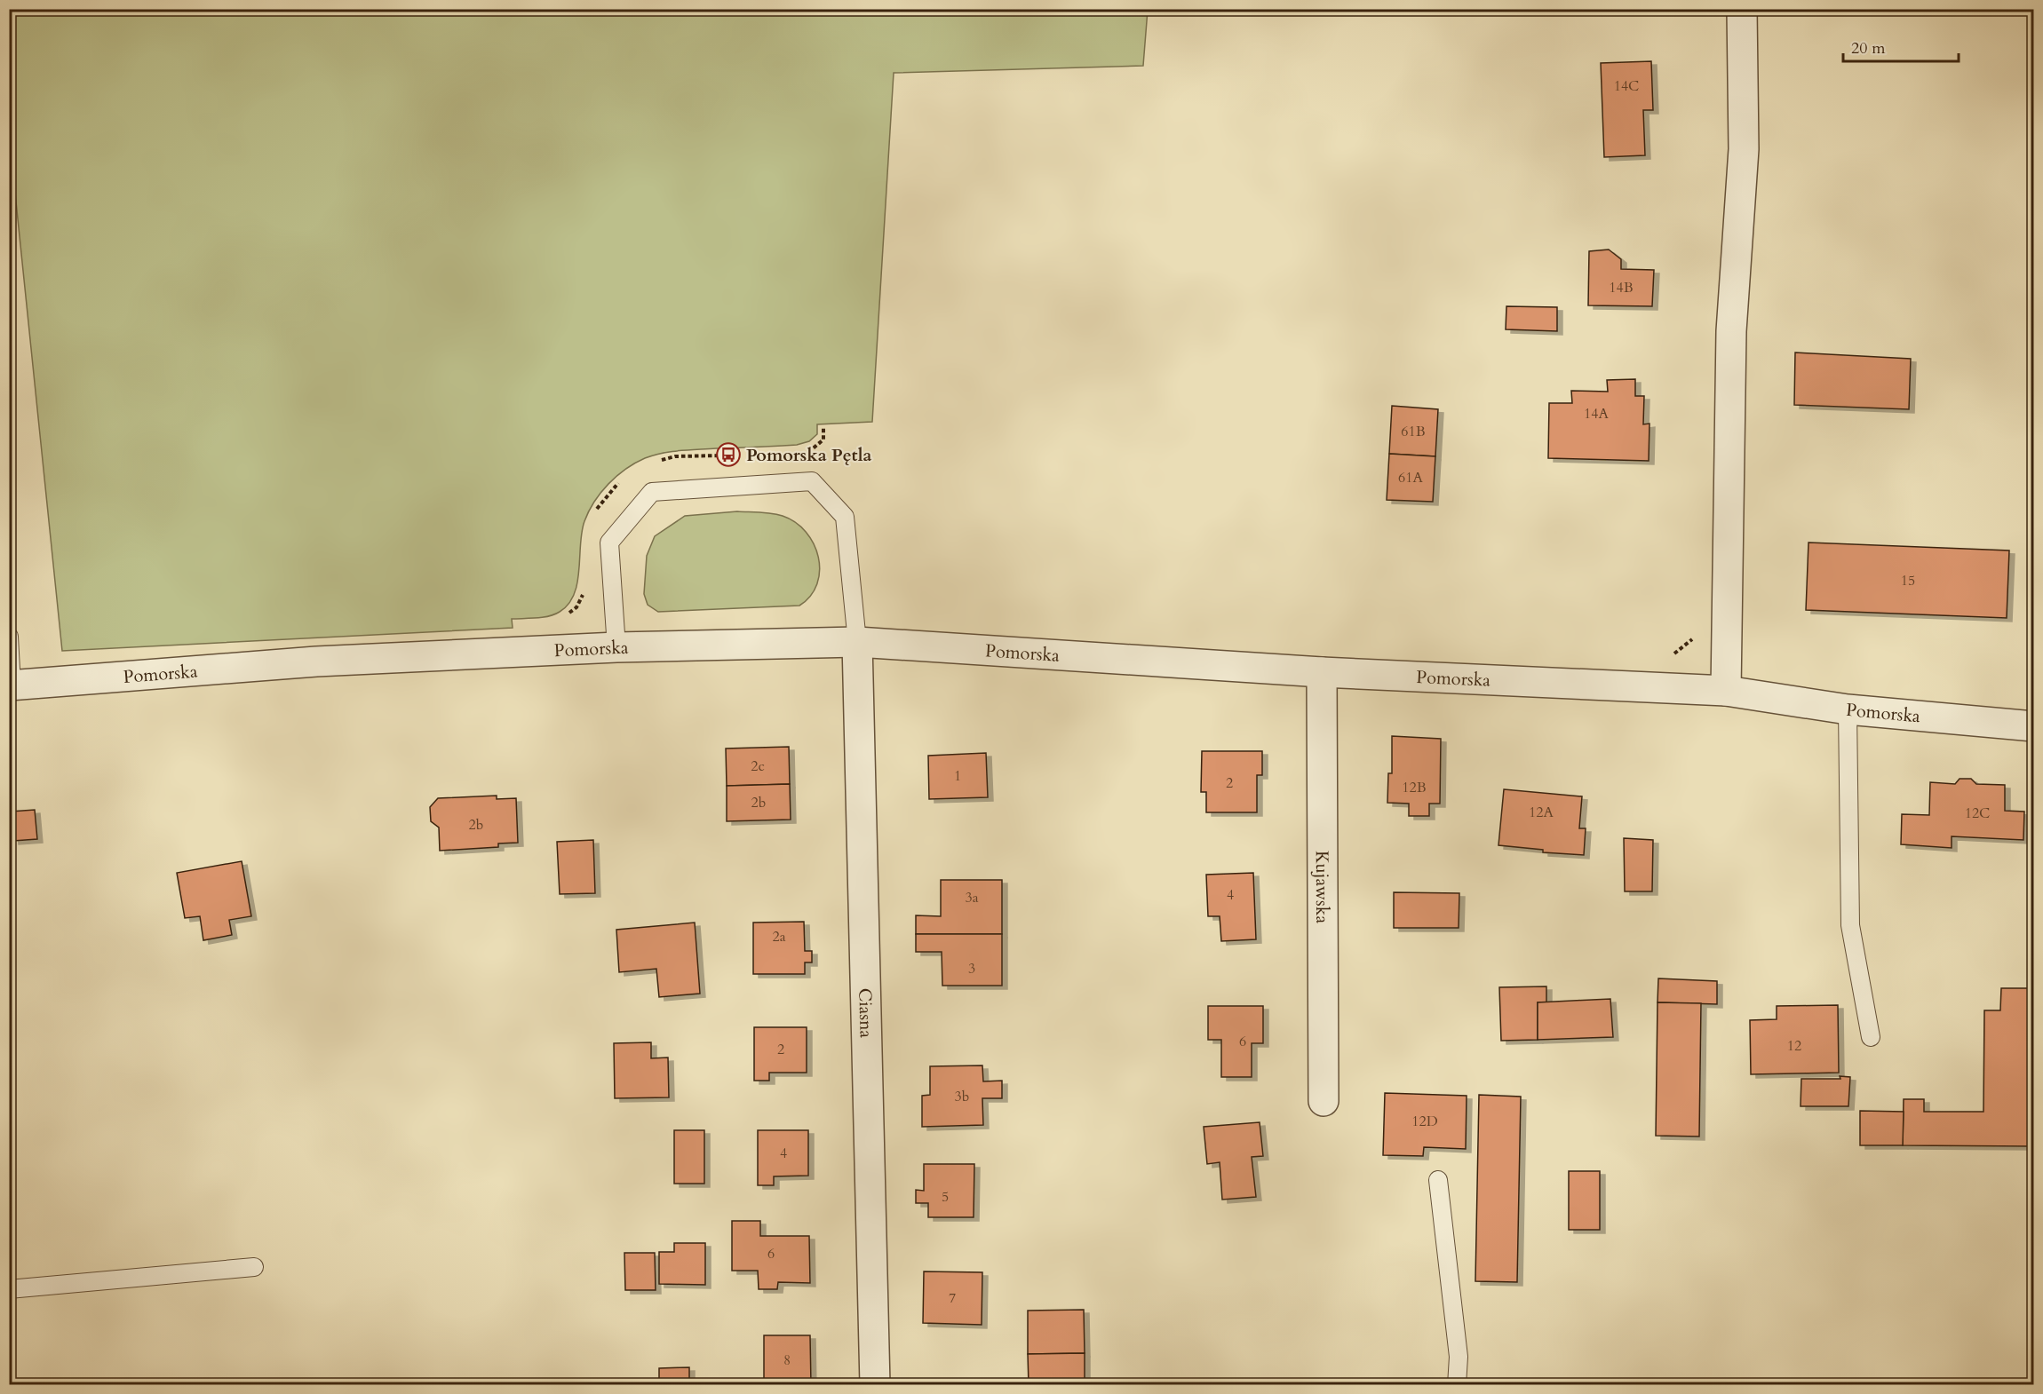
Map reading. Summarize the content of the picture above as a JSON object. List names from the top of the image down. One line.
{"streets":{"street":["Pomorska","Kujawska","Ciasna"]},"crossings":[["Pomorska","Kujawska"],["Pomorska","Ciasna"]],"places":{"bus stop":["Pomorska Pętla"]},"house_numbers":["14C","14B","14A","61B","61A","15","2c","1","2","12B","2b","12A","12C","2b","4","3a","2a","3","6","12","2","3b","12D","4","5","6","7","8"],"scale_bar":"20 m"}
